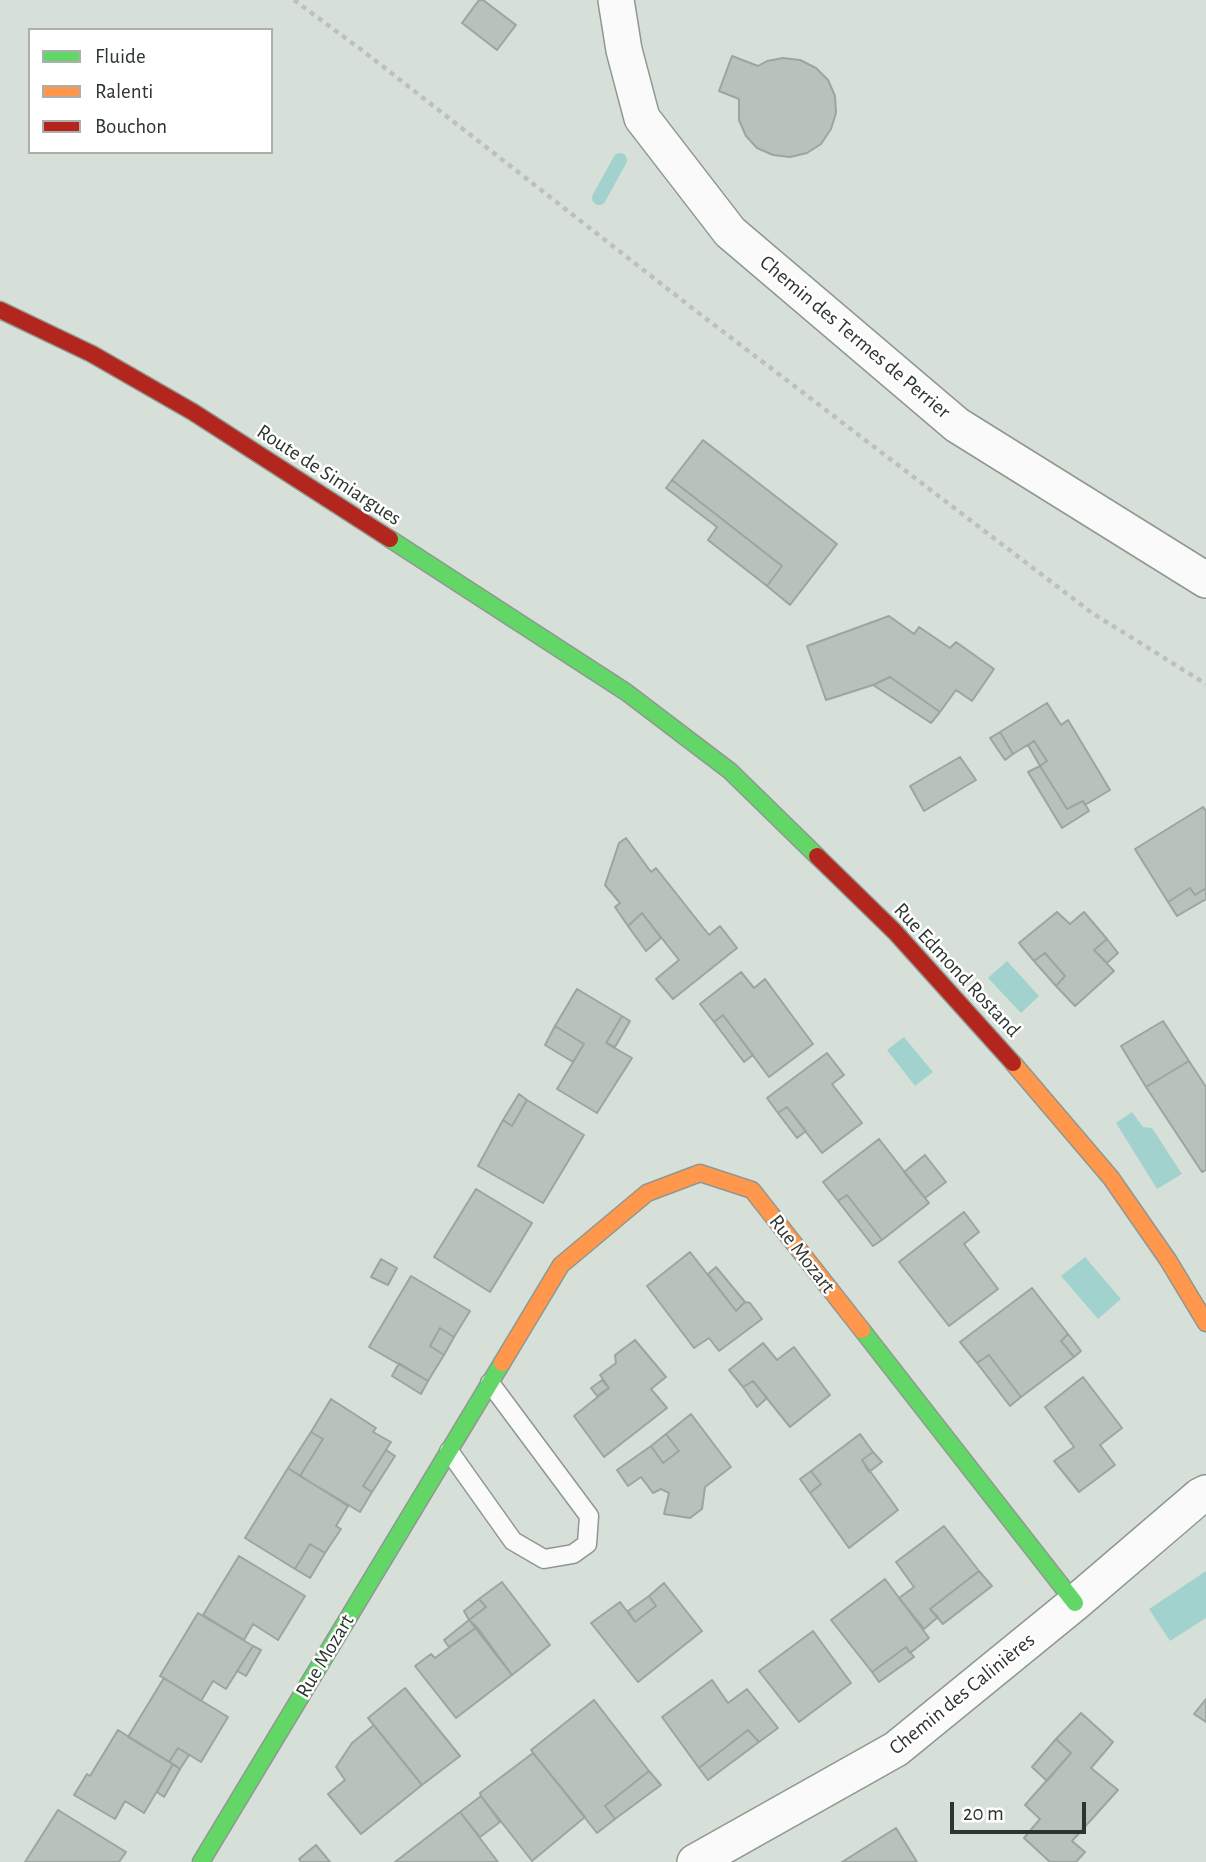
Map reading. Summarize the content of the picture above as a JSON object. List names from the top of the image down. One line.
{"streets":{"street":["Chemin des Termes de Perrier","Route de Simiargues","Rue Edmond Rostand","Rue Mozart","Chemin des Calinières"]},"crossings":[["Route de Simiargues","Rue Edmond Rostand"],["Rue Mozart","Chemin des Calinières"]],"legend":["Fluide","Ralenti","Bouchon"],"scale_bar":"20 m"}
